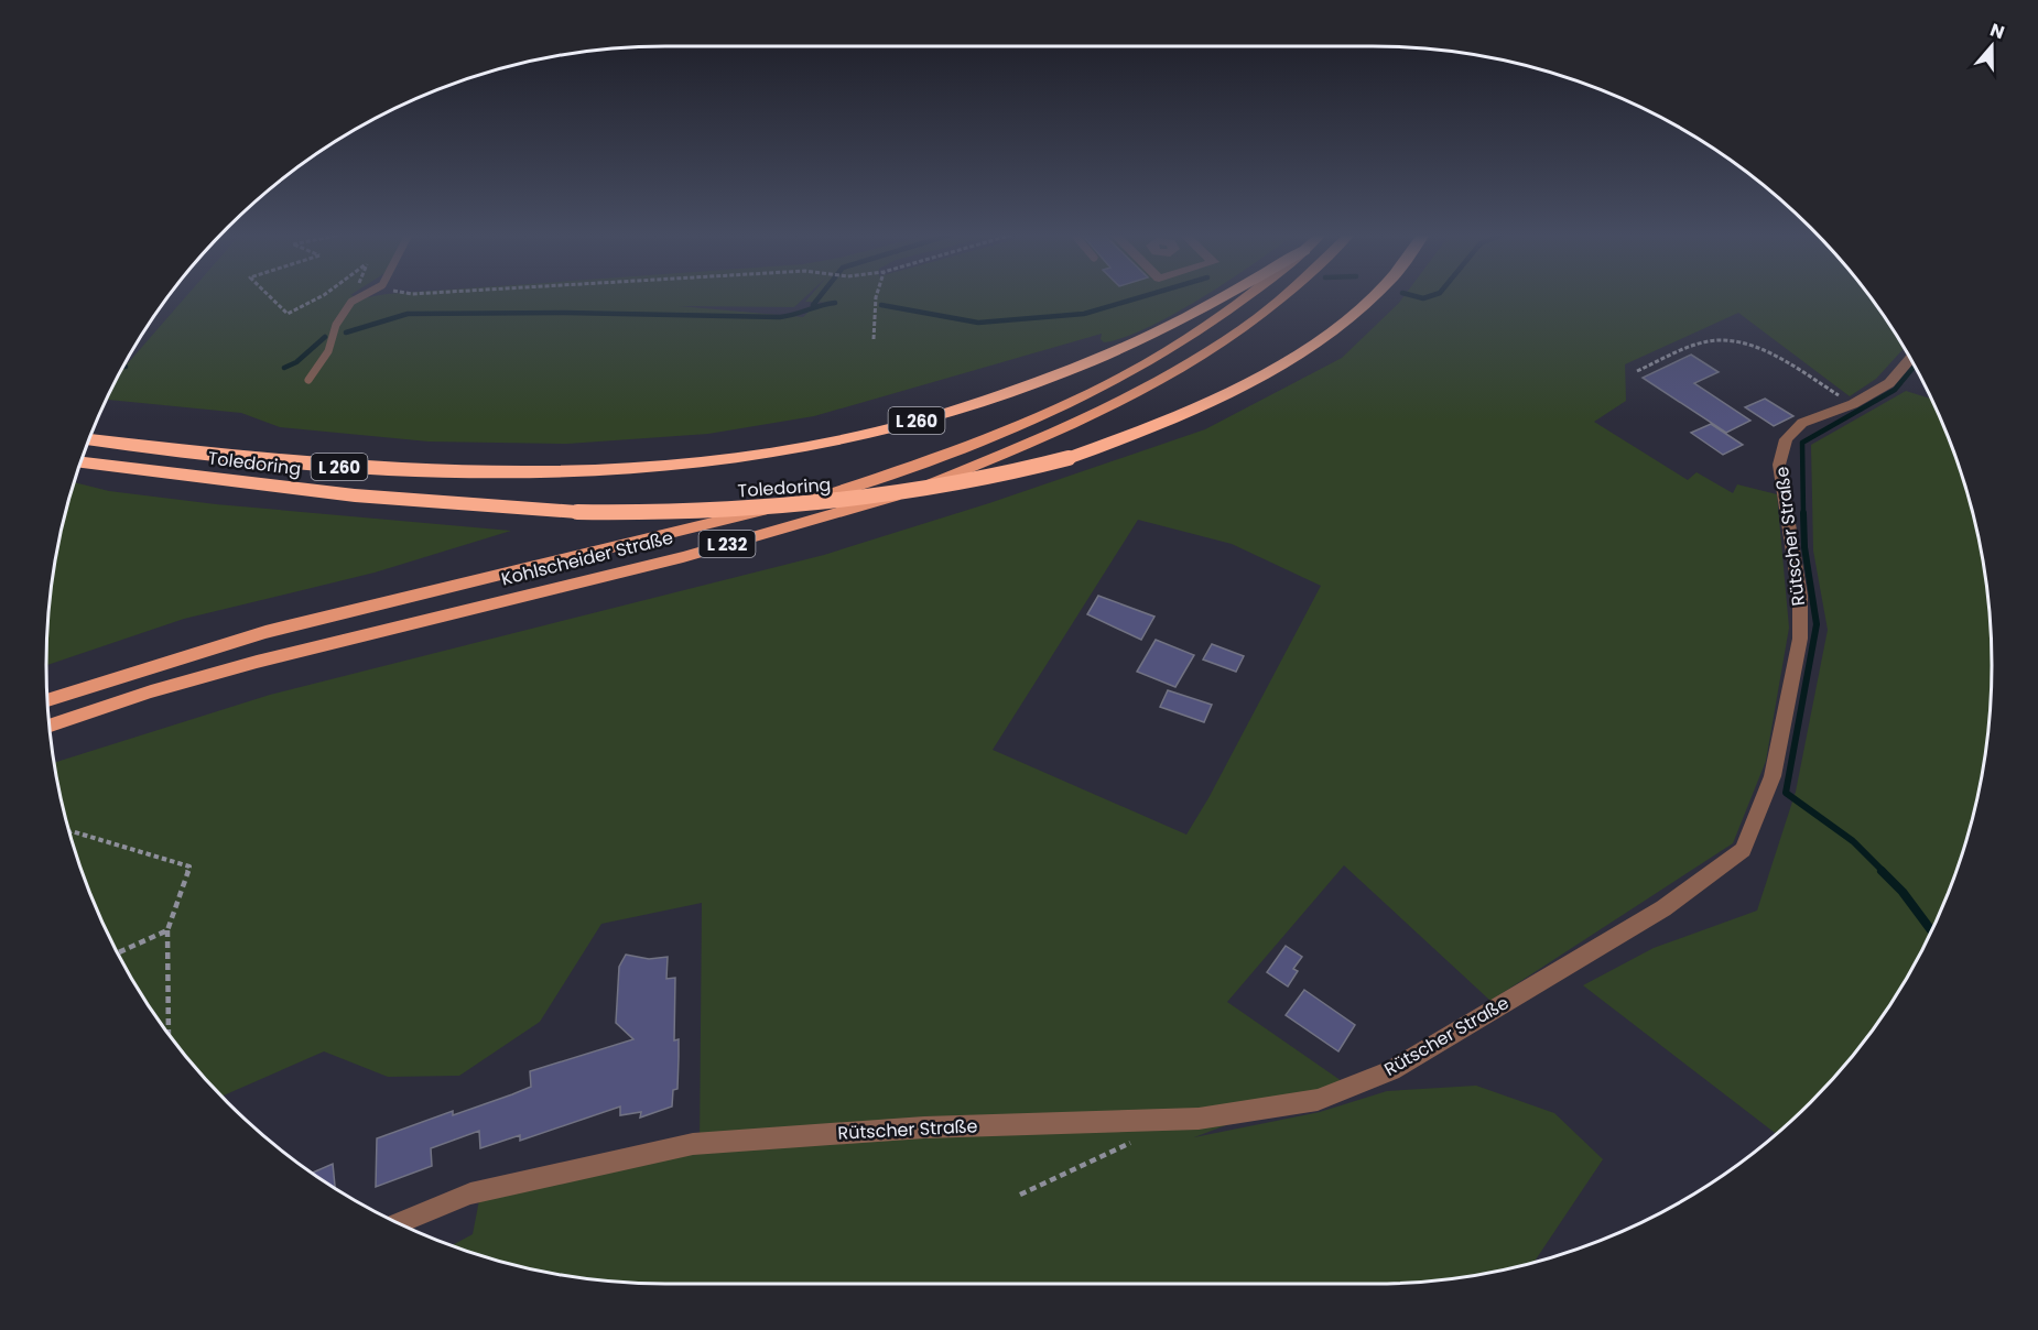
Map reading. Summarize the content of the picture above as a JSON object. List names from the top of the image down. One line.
{"streets":{"highway":["L 260","Toledoring"],"main road":["L 232","Kohlscheider Straße"],"street":["Rütscher Straße"]},"north":"top"}
